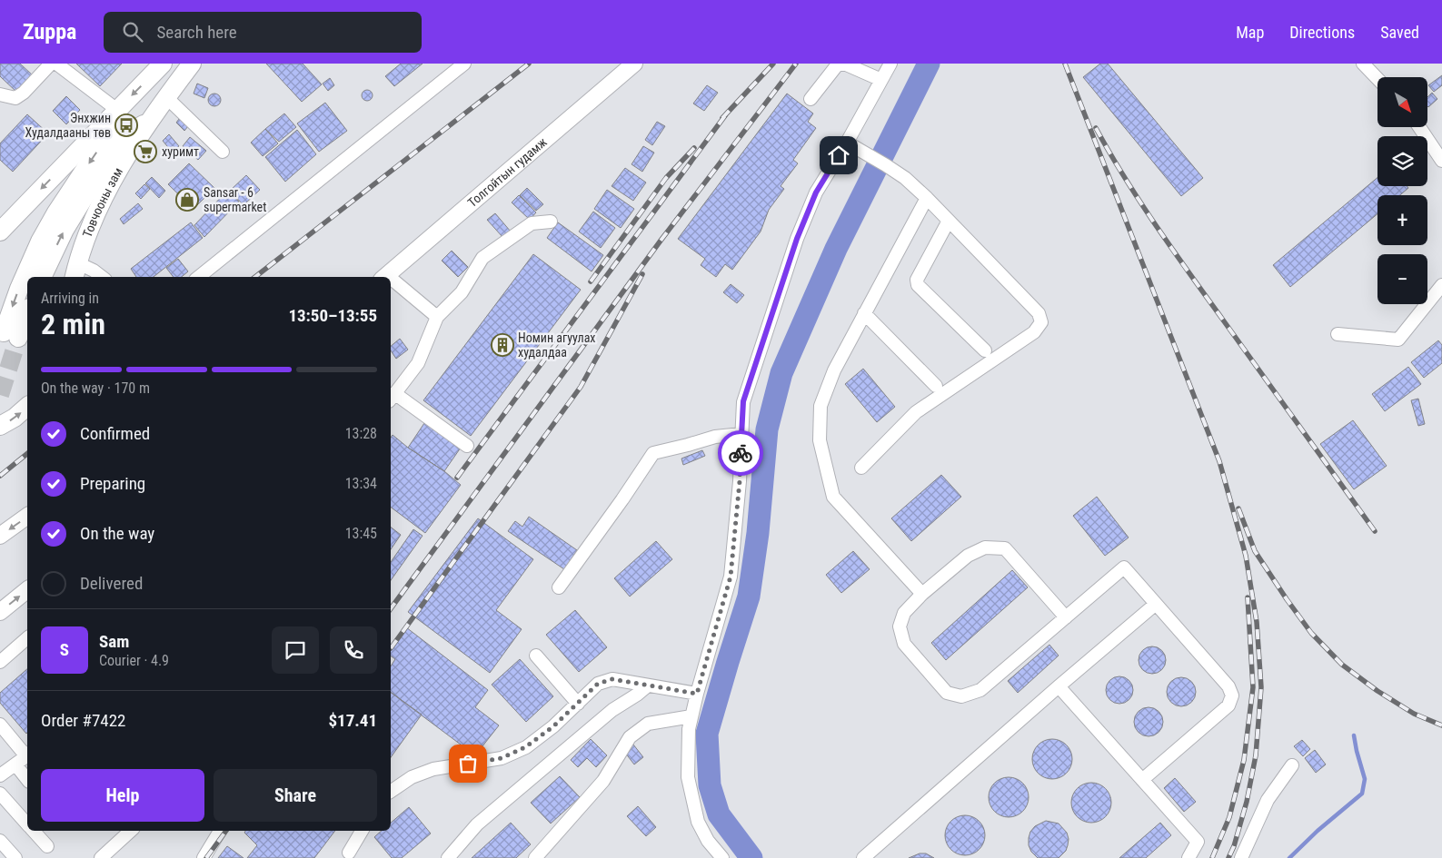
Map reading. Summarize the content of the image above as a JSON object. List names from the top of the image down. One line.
{"streets":{"highway":["Товчооны зам"],"main road":["Толгойтын гудамж"]},"places":{"bus stop":["Энхжин Худалдааны төв"],"supermarket":["хуримт"],"shop":["Sansar - 6 supermarket"],"building":["Номин агуулах худалдаа"]},"north":"bottom right","page":{"header":"Zuppa","search":"Search here","nav":["Map","Directions","Saved"],"map_buttons":["+","−"],"heading":["2 min","Arriving in","13:50–13:55"],"panel":["Sam","Courier · 4.9","Order #7422","$17.41"],"bar":"On the way · 170 m","list":[["Confirmed","13:28"],["Preparing","13:34"],["On the way","13:45"],"Delivered"],"round":"S","buttons":["Help","Share"]}}
